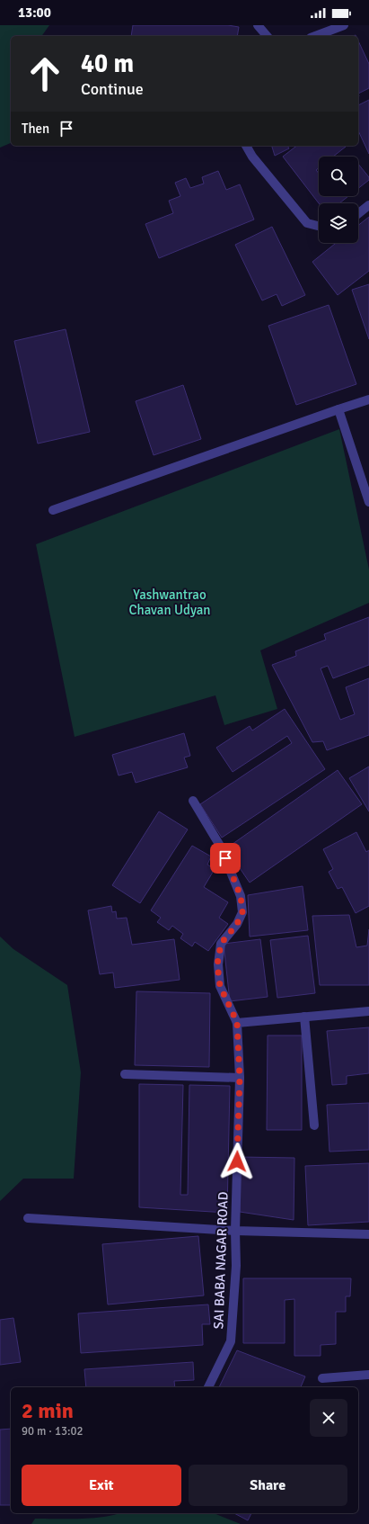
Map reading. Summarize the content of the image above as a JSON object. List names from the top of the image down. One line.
{"streets":{"street":["SAI BABA NAGAR ROAD"]},"parks":["Yashwantrao Chavan Udyan"],"page":{"status":"13:00","turn":["40 m","Continue"],"then":"Then","heading":["2 min","90 m · 13:02"],"buttons":["Exit","Share"]}}
